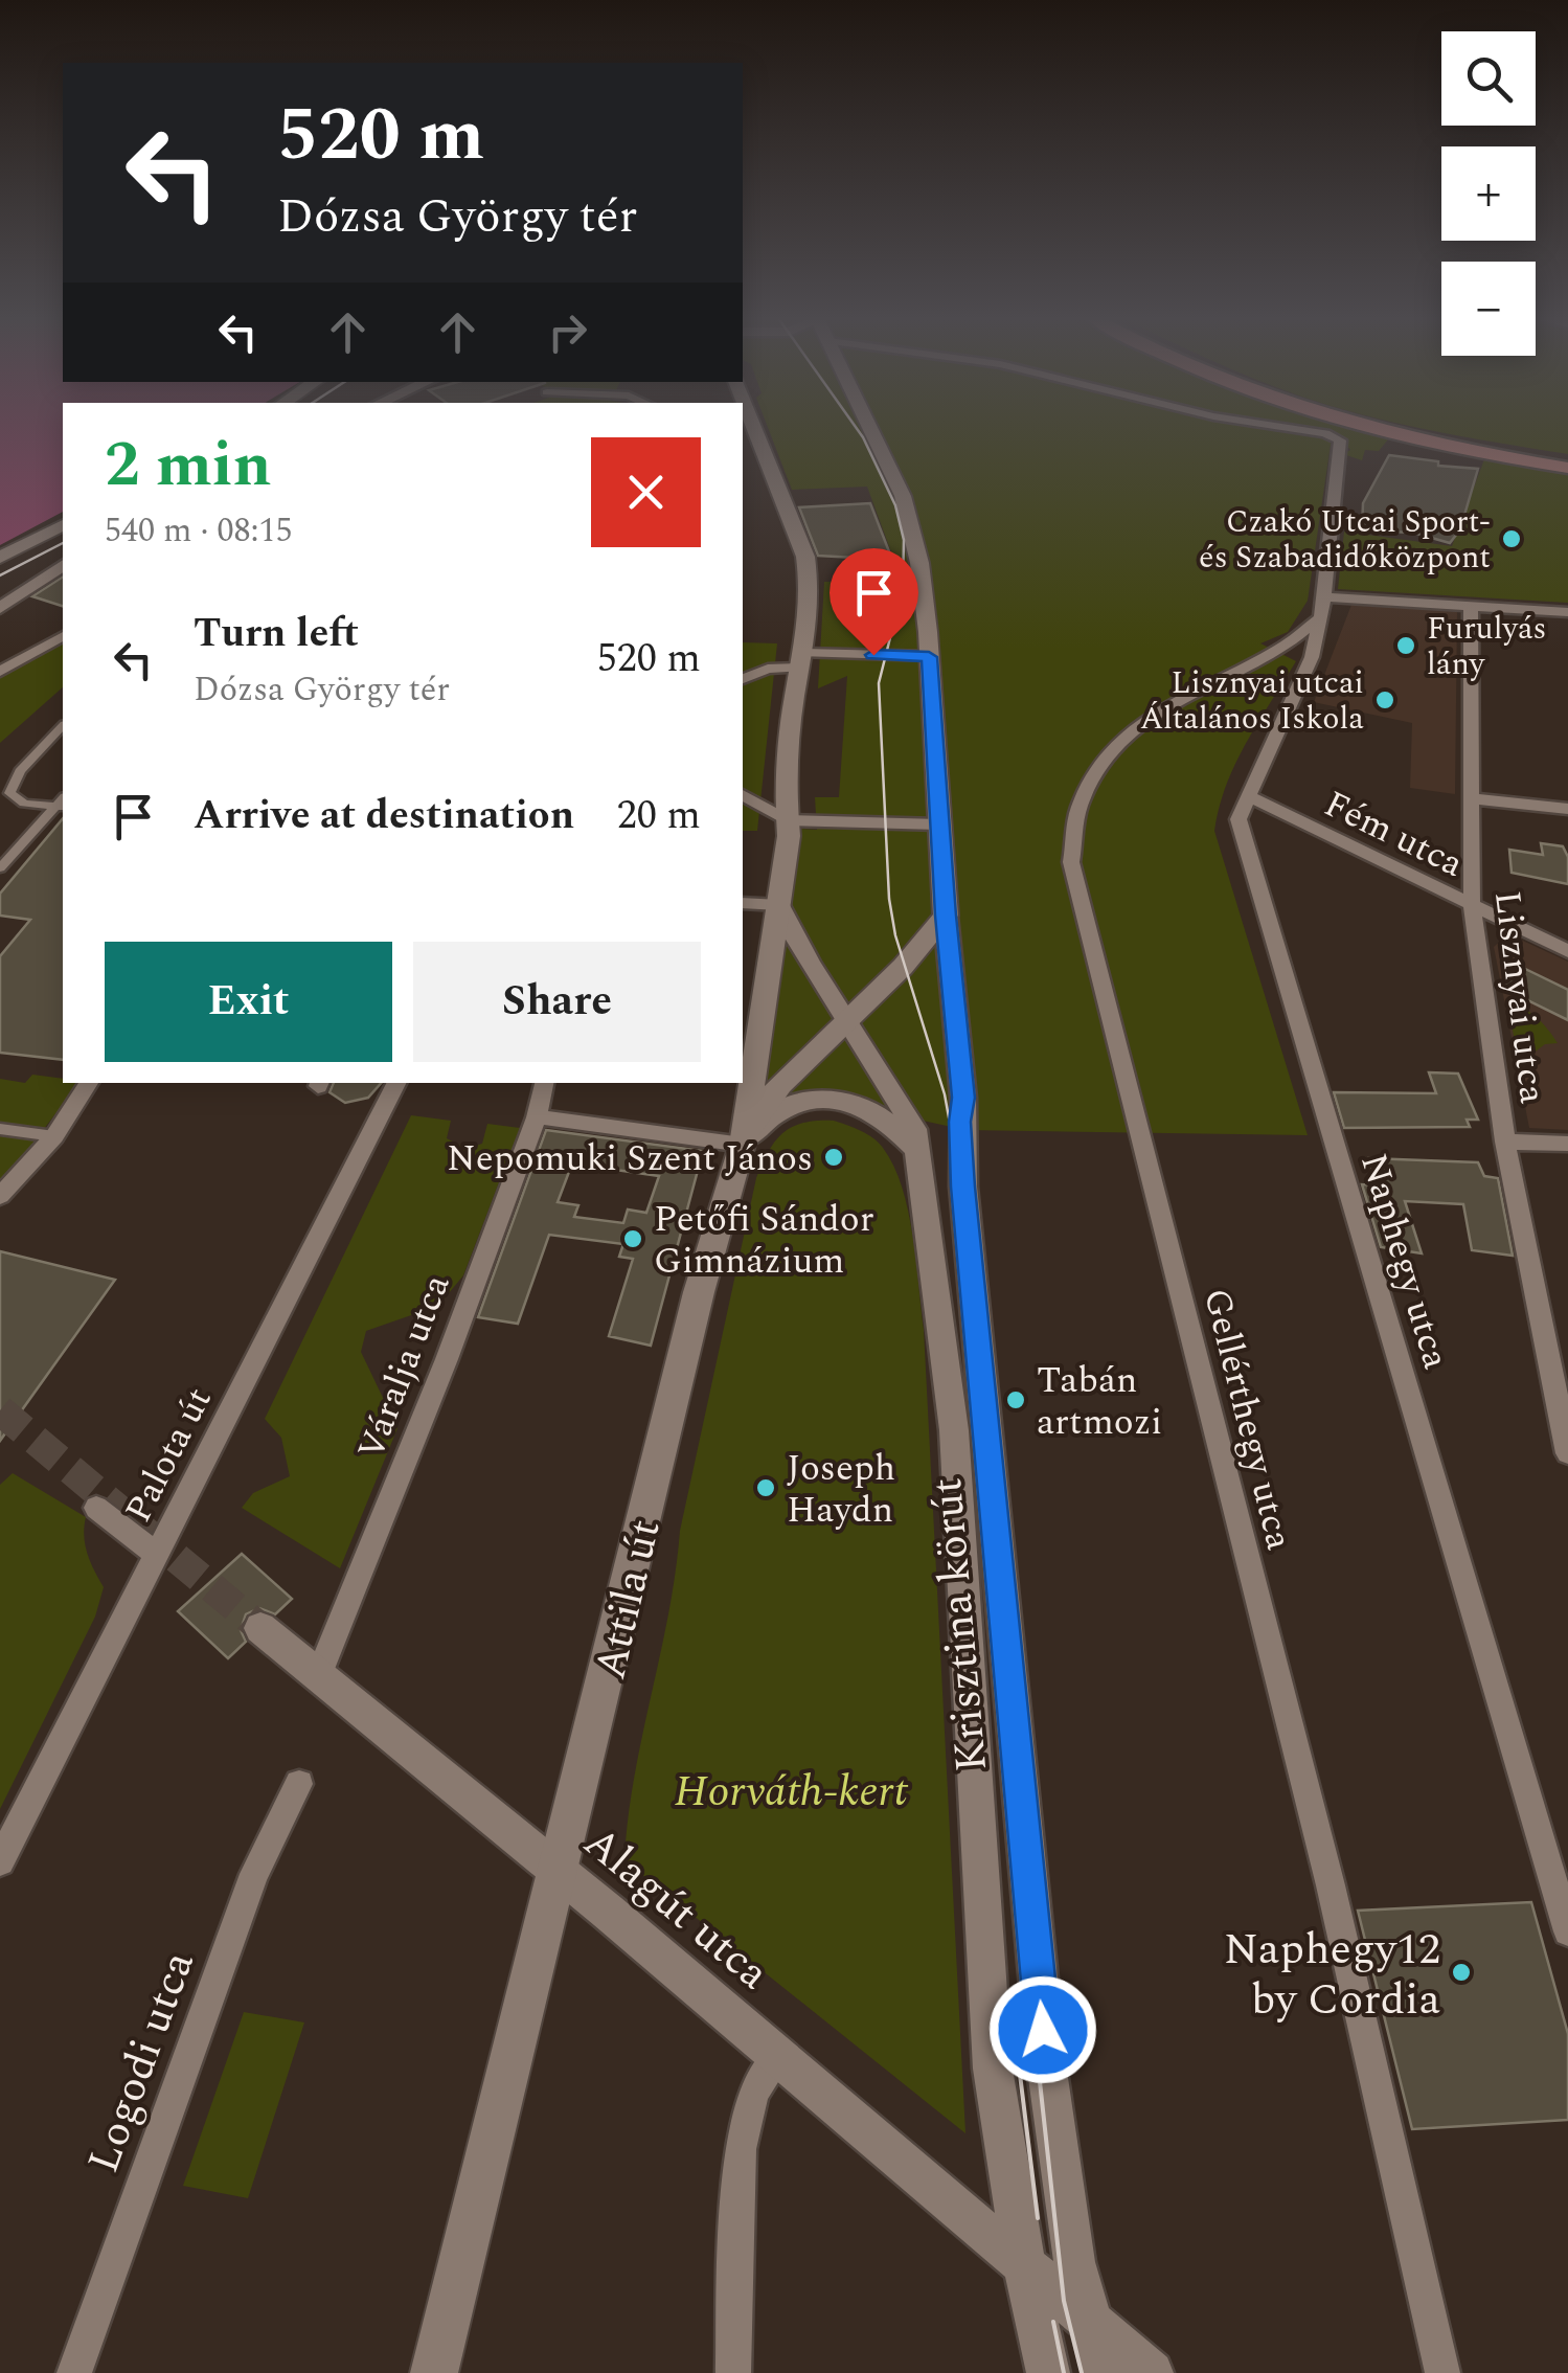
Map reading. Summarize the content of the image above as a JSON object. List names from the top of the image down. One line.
{"streets":{"main road":["Attila út","Krisztina körút"],"street":["Fém utca","Lisznyai utca","Naphegy utca","Váralja utca","Gellérthegy utca","Palota út","Alagút utca","Logodi utca"]},"crossings":[["Fém utca","Lisznyai utca"],["Fém utca","Naphegy utca"],["Naphegy utca","Gellérthegy utca"],["Váralja utca","Alagút utca"],["Attila út","Krisztina körút"],["Attila út","Alagút utca"],["Krisztina körút","Alagút utca"]],"parks":["Horváth-kert"],"places":["Czakó Utcai Sport- és Szabadidőközpont","Furulyás lány","Lisznyai utcai Általános Iskola","Nepomuki Szent János","Petőfi Sándor Gimnázium","Tabán artmozi","Joseph Haydn","Naphegy12 by Cordia"],"page":{"map_buttons":["+","−"],"turn":["520 m","Dózsa György tér"],"heading":["2 min","540 m · 08:15"],"list":[{"name":"Turn left","note":"Dózsa György tér","value":"520 m"},{"name":"Arrive at destination","value":"20 m"}],"buttons":["Exit","Share"]}}
